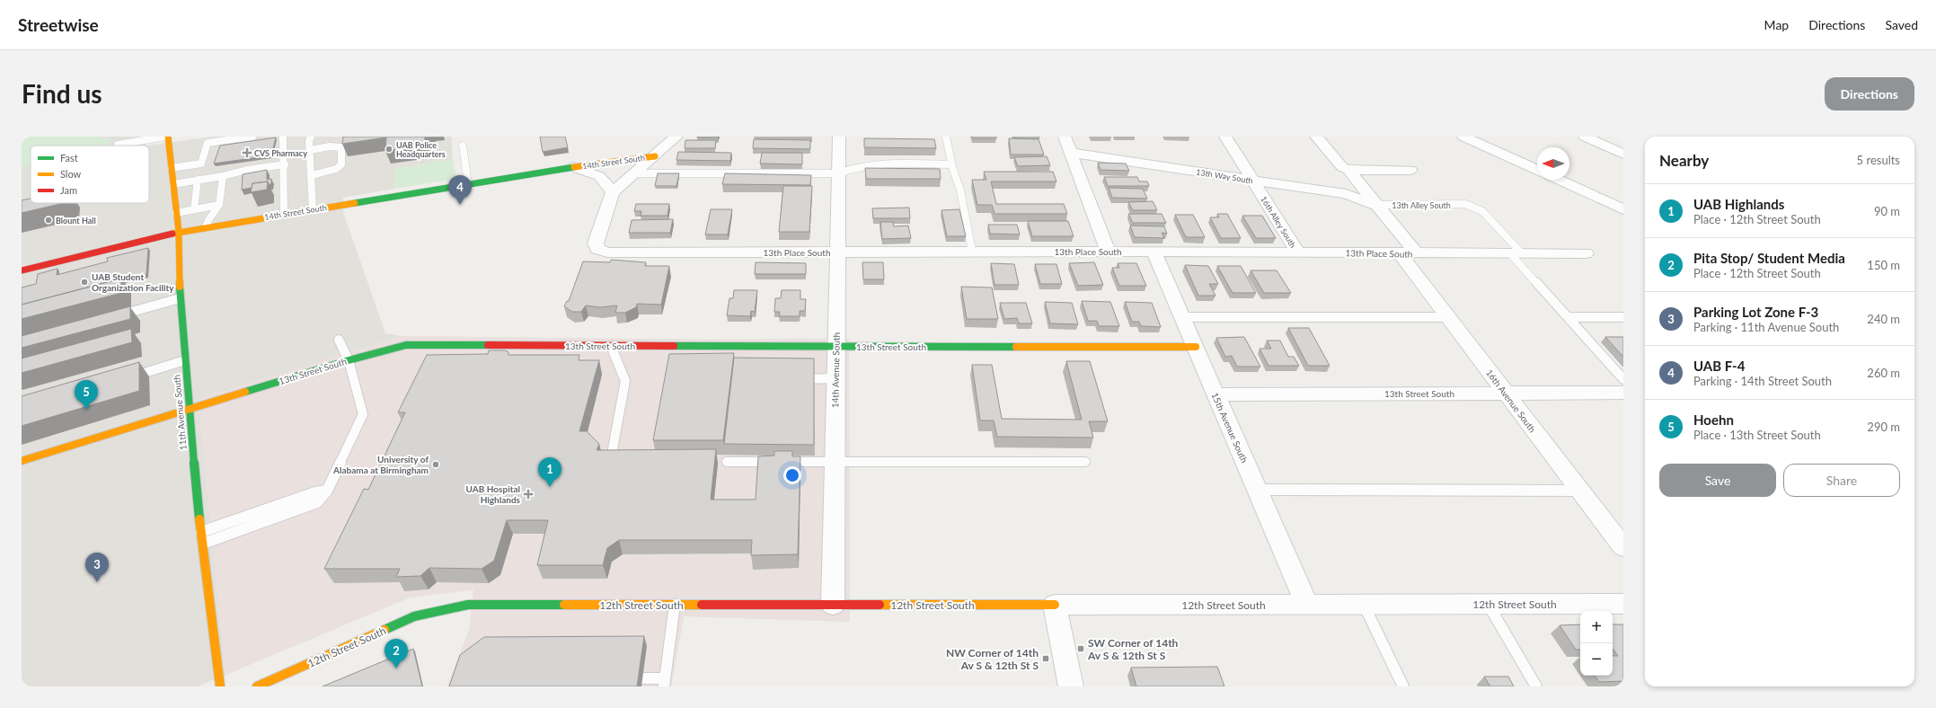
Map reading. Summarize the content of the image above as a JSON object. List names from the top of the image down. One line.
{"streets":{"street":["14th Street South","13th Way South","16th Alley South","13th Place South","13th Street South","14th Avenue South","16th Avenue South","11th Avenue South","15th Avenue South","12th Street South"],"lane":["13th Alley South"]},"crossings":[["14th Street South","13th Place South"],["14th Street South","11th Avenue South"],["13th Way South","13th Alley South"],["13th Way South","16th Alley South"],["13th Way South","16th Avenue South"],["13th Alley South","13th Place South"],["13th Alley South","16th Avenue South"],["16th Alley South","13th Place South"],["13th Place South","14th Avenue South"],["13th Place South","16th Avenue South"],["13th Place South","15th Avenue South"],["13th Street South","14th Avenue South"],["13th Street South","16th Avenue South"],["13th Street South","11th Avenue South"],["13th Street South","15th Avenue South"],["14th Avenue South","12th Street South"],["15th Avenue South","12th Street South"]],"places":{"other":["UAB Police Headquarters","Blount Hall","UAB Student Organization Facility","University of Alabama at Birmingham"],"health":["CVS Pharmacy","UAB Hospital Highlands"],"transit":["SW Corner of 14th Av S & 12th St S","NW Corner of 14th Av S & 12th St S"]},"legend":["Fast","Slow","Jam"],"north":"left","page":{"header":"Streetwise","nav":["Map","Directions","Saved"],"buttons":["Directions",["Save","Share"]],"title":"Find us","heading":["Nearby","5 results"],"pins":["4","5","1","3","2"],"list":[{"mark":"1","name":"UAB Highlands","note":"Place · 12th Street South","value":"90 m"},{"mark":"2","name":"Pita Stop/ Student Media","note":"Place · 12th Street South","value":"150 m"},{"mark":"3","name":"Parking Lot Zone F-3","note":"Parking · 11th Avenue South","value":"240 m"},{"mark":"4","name":"UAB F-4","note":"Parking · 14th Street South","value":"260 m"},{"mark":"5","name":"Hoehn","note":"Place · 13th Street South","value":"290 m"}],"map_buttons":["+","−"]}}
